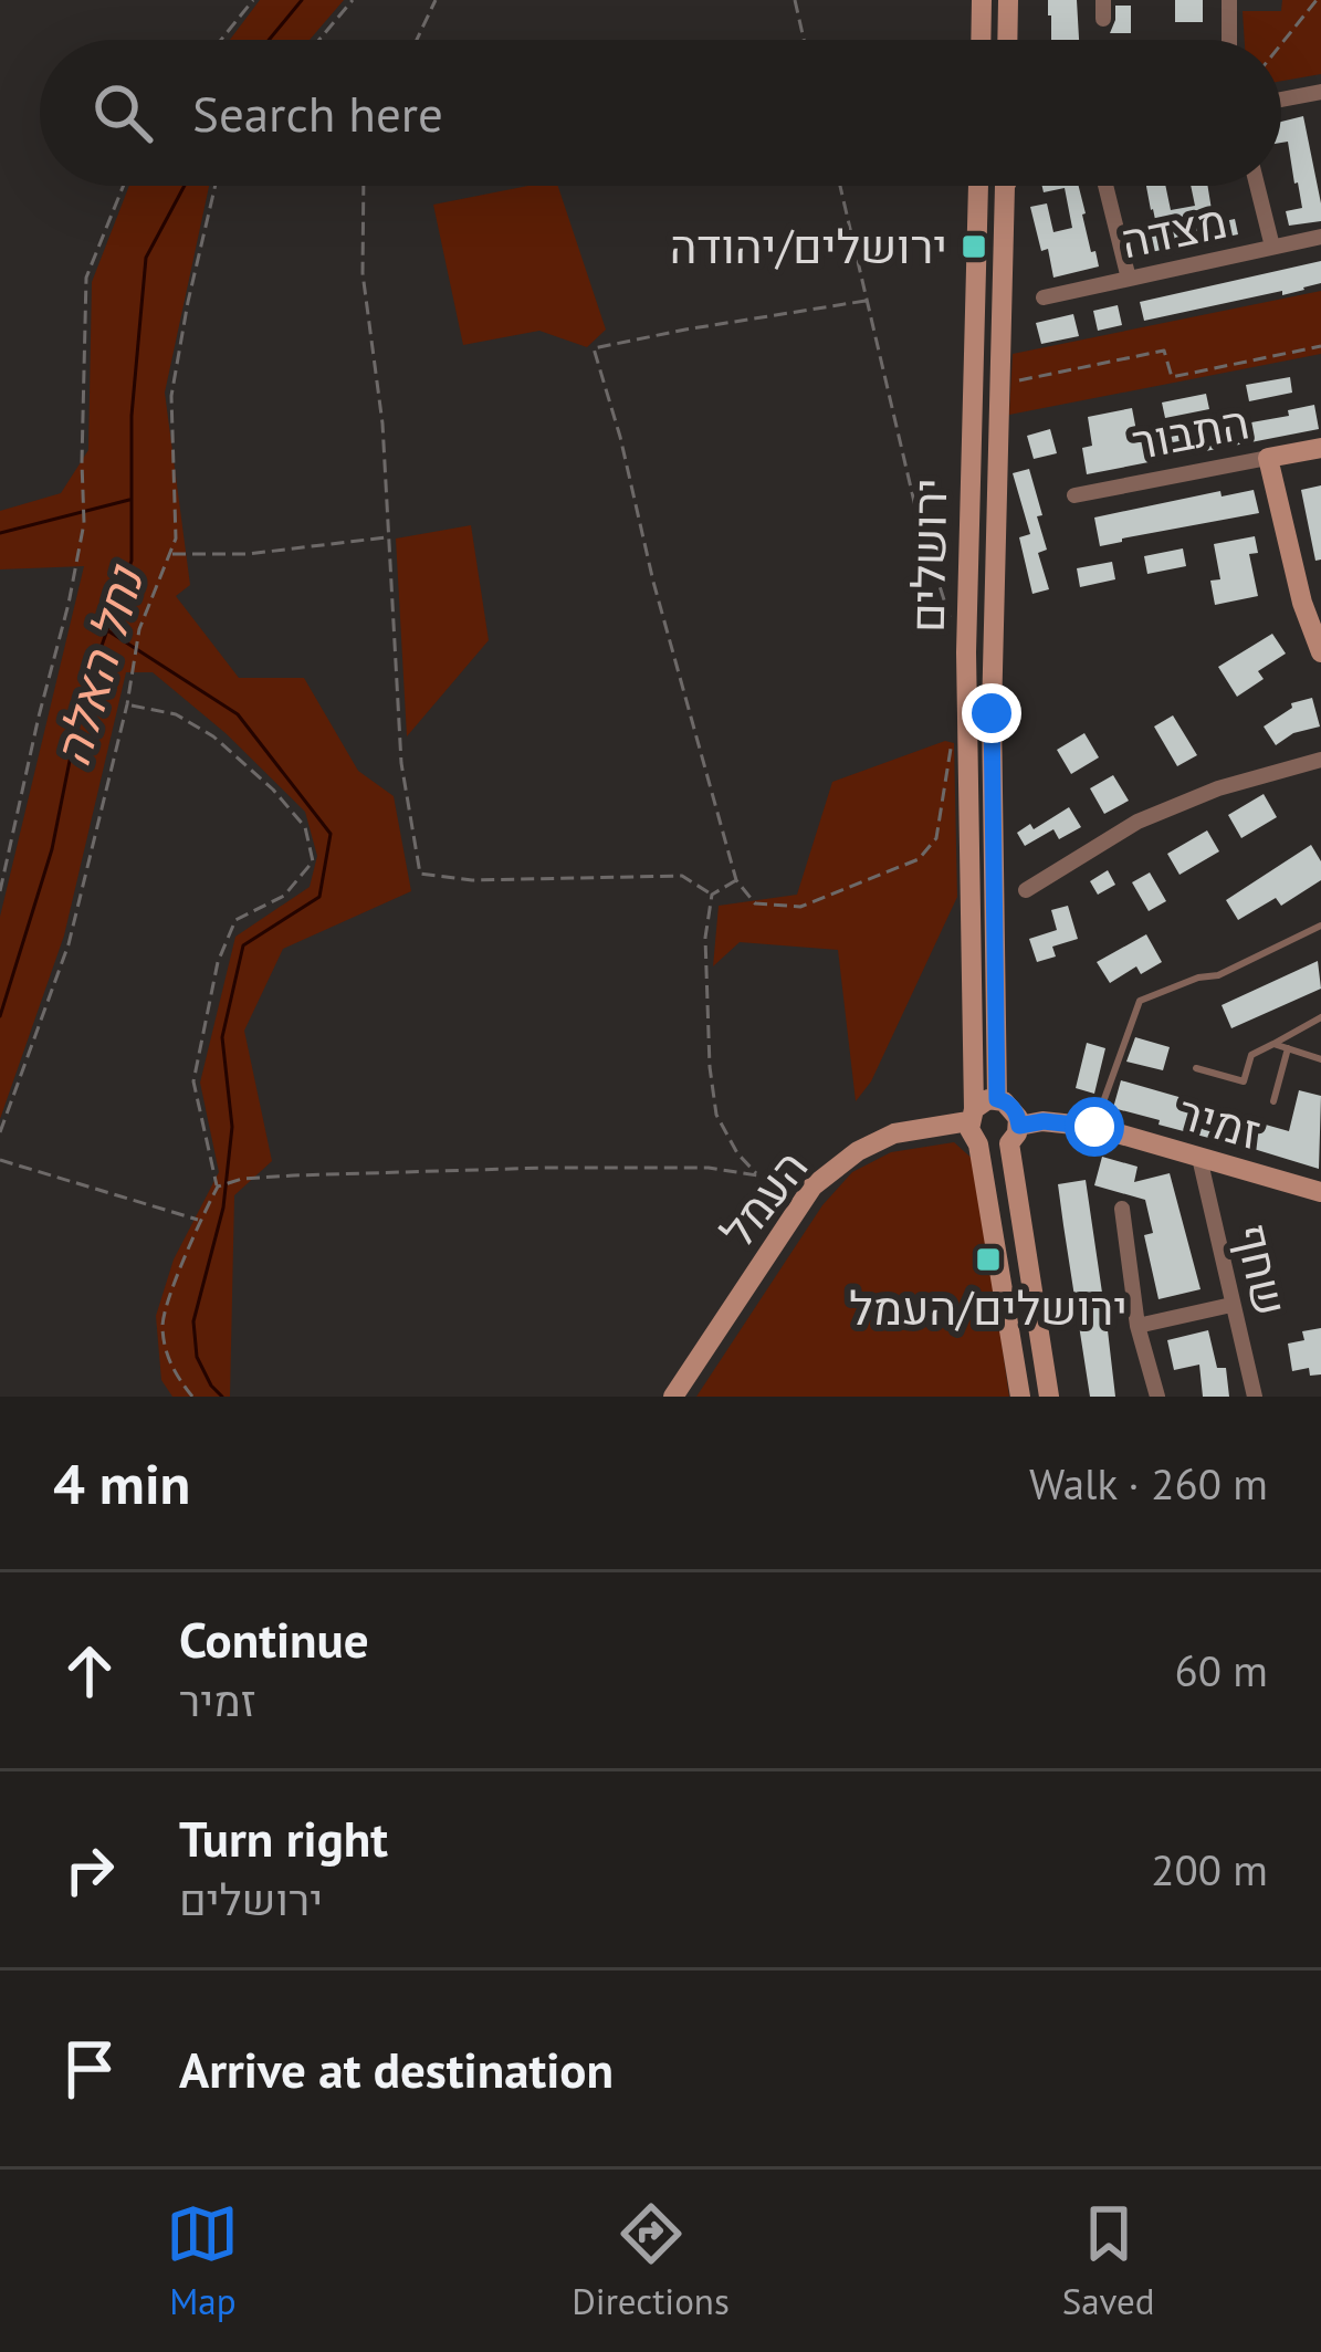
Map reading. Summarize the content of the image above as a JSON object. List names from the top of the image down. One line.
{"streets":{"street":["מצדה","התבור","ירושלים","זמיר","העמל","שחף"]},"crossings":[["ירושלים","זמיר"],["ירושלים","העמל"],["זמיר","העמל"],["זמיר","שחף"]],"water":["נחל האלה"],"places":{"transit":["ירושלים/יהודה","ירושלים/העמל"]},"page":{"search":"Search here","heading":["4 min","Walk · 260 m"],"list":[["Continue","זמיר","60 m"],["Turn right","ירושלים","200 m"],"Arrive at destination"],"nav":["Map","Directions","Saved"]}}
